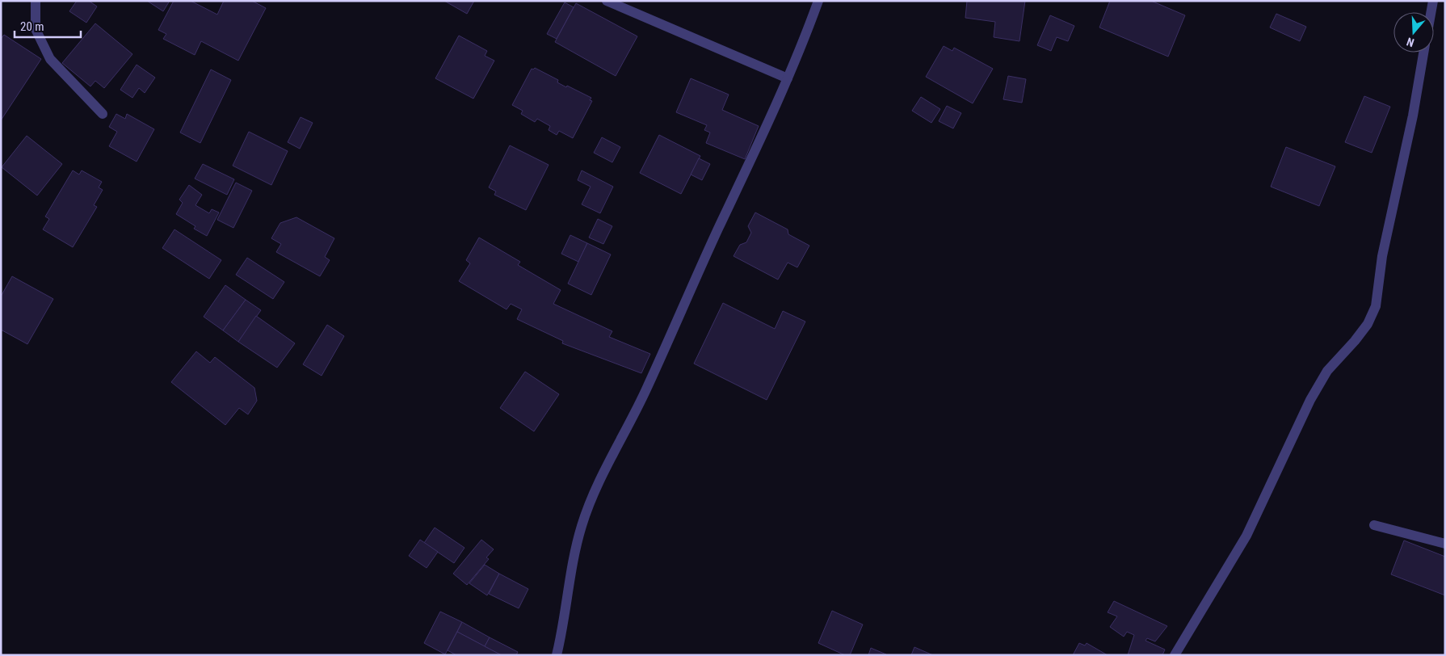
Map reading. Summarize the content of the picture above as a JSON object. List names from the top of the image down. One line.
{"scale_bar":"20 m","north":"bottom"}
